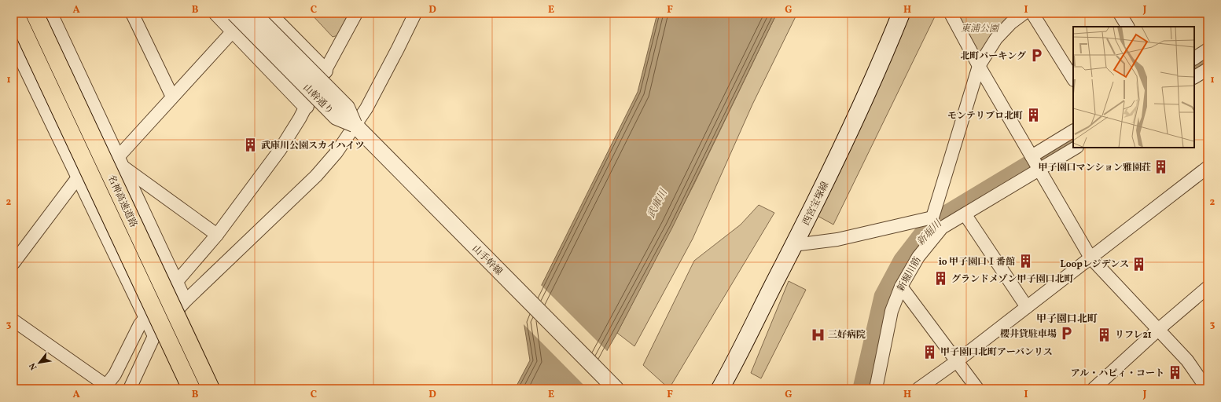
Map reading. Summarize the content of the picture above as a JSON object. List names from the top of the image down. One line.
{"streets":{"highway":["名神高速道路"],"main road":["西宮宝塚線"],"street":["山幹通り","山手幹線","新堀川筋"]},"crossings":[["山幹通り","山手幹線"]],"districts":["甲子園口北町"],"water":["武庫川","新堀川"],"parks":["東浦公園"],"places":{"parking":["北町パーキング","櫻井貸駐車場"],"building":["モンテリブロ北町","武庫川公園スカイハイツ","甲子園口マンション雅園荘","io 甲子園口Ⅰ番館","Loopレジデンス","グランドメゾン甲子園口北町","リフレ21","甲子園口北町アーバンリス","アル・ハピィ・コート"],"hospital":["三好病院"]},"north":"bottom left","grid":{"columns":["A","B","C","D","E","F","G","H","I","J"],"rows":["1","2","3"]}}
